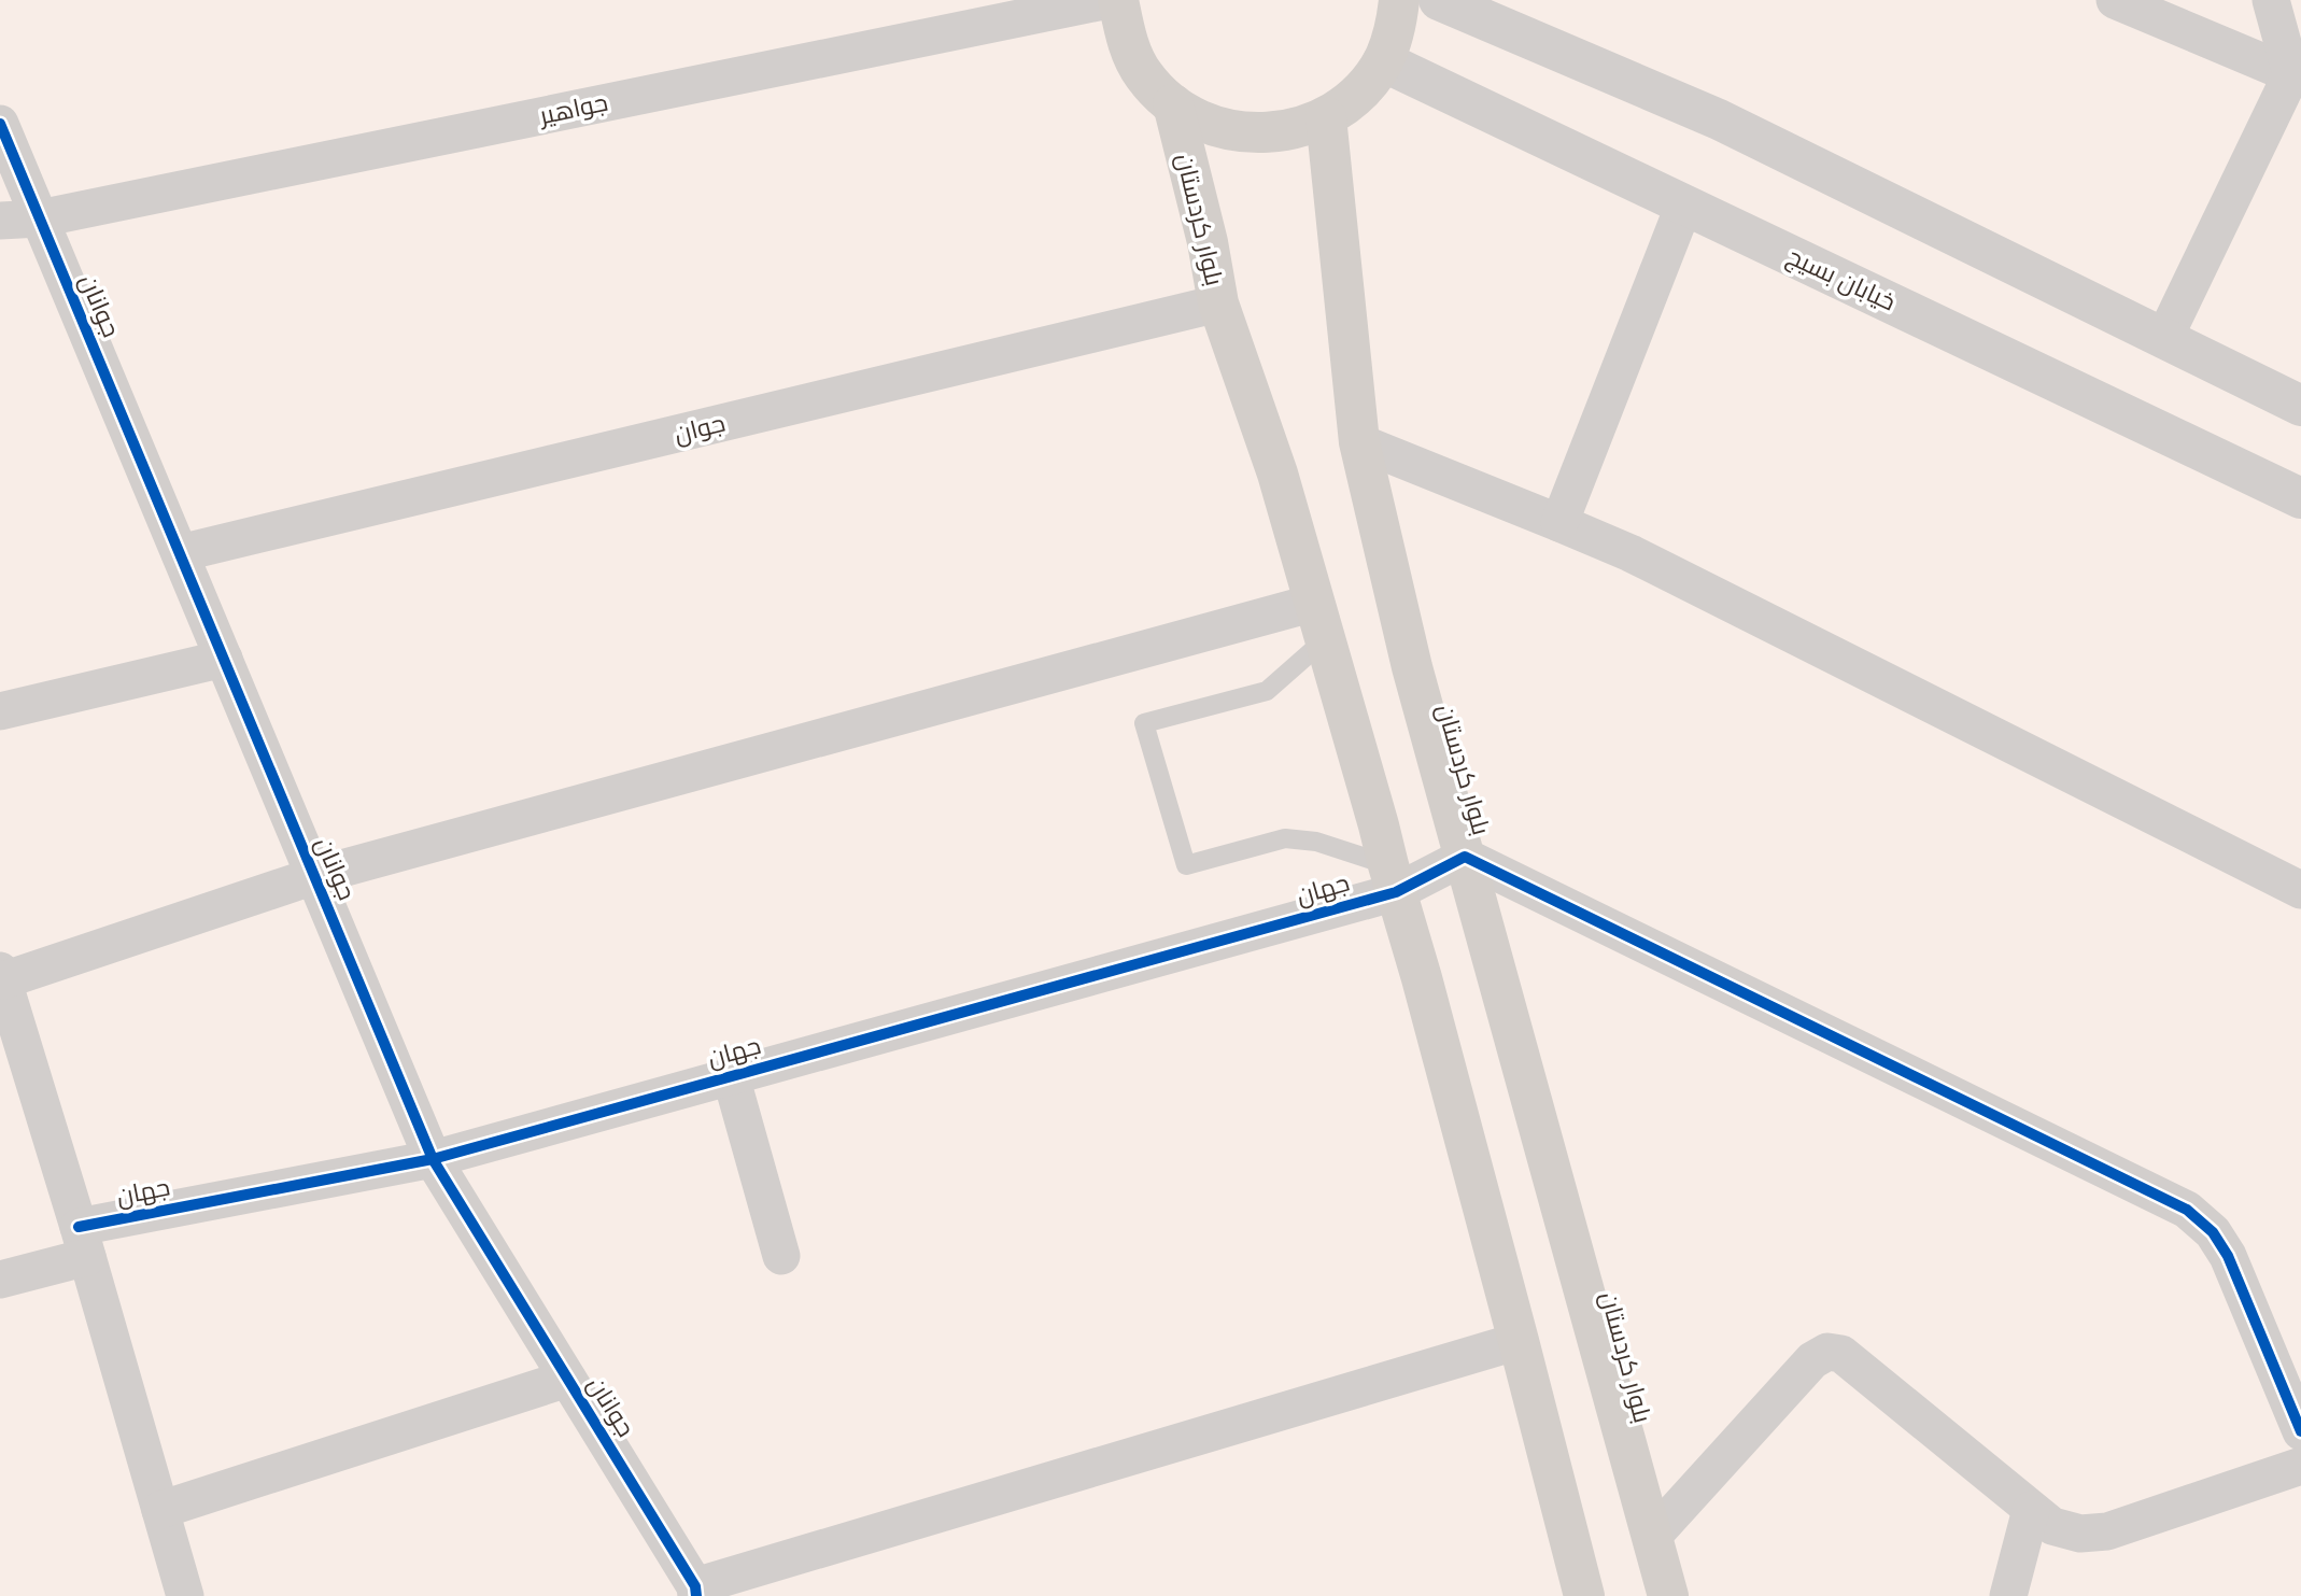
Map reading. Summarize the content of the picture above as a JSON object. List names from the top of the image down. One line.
{"streets":{"main road":["بلوار کردستان","خیابان بسیج"],"street":["جواهیر","جوانان","جوان","جهان"]},"crossings":[["جواهیر","جوانان"],["بلوار کردستان","جوان"],["بلوار کردستان","جهان"],["جوانان","جوان"],["جوانان","جهان"]]}
